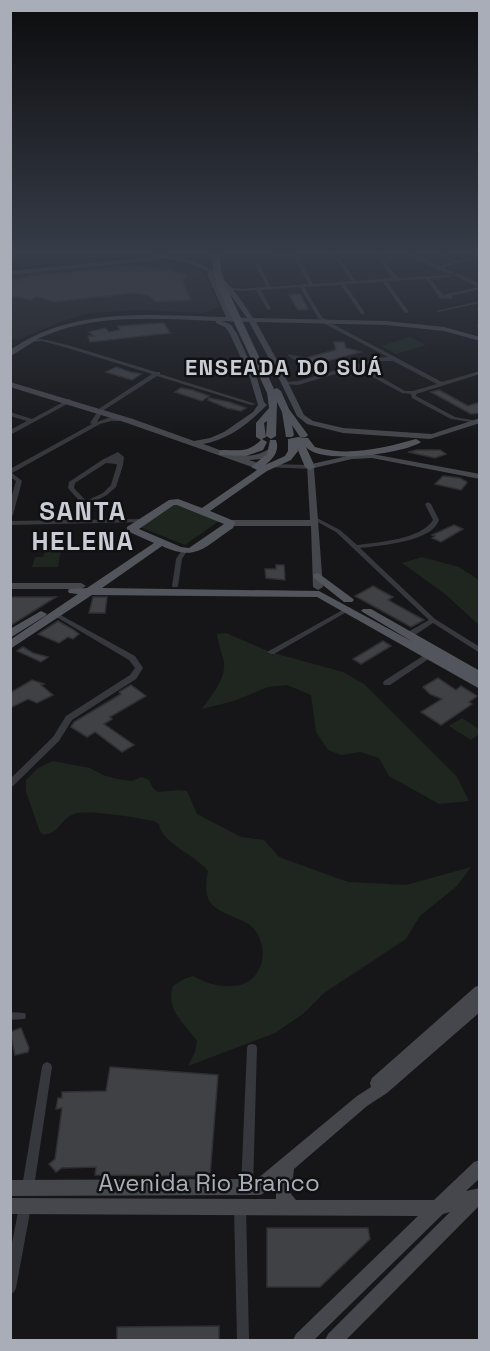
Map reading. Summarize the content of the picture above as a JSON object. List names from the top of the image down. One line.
{"streets":{"street":["Avenida Rio Branco"]},"districts":["ENSEADA DO SUÁ","SANTA HELENA"]}
